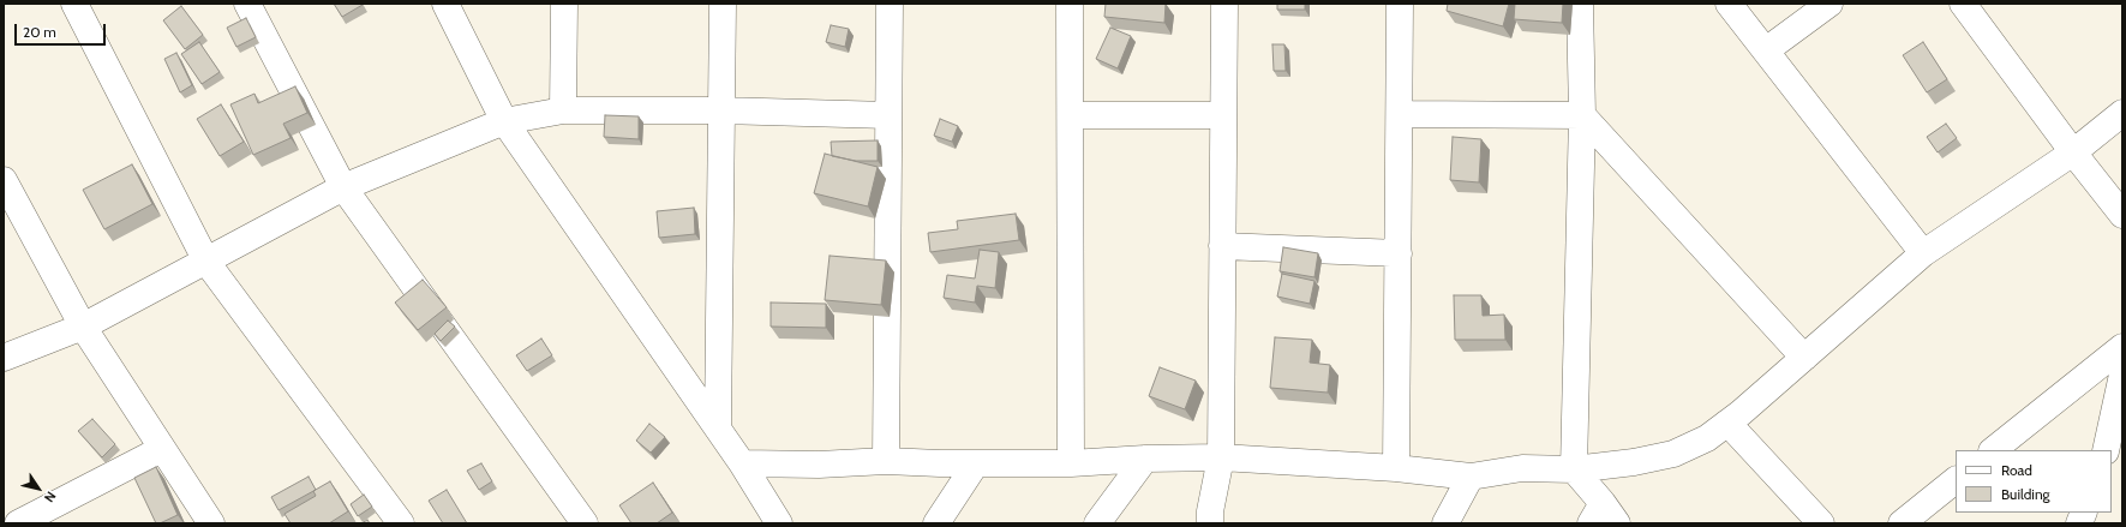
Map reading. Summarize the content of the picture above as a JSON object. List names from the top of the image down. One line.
{"legend":["Road","Building"],"scale_bar":"20 m","north":"bottom right"}
